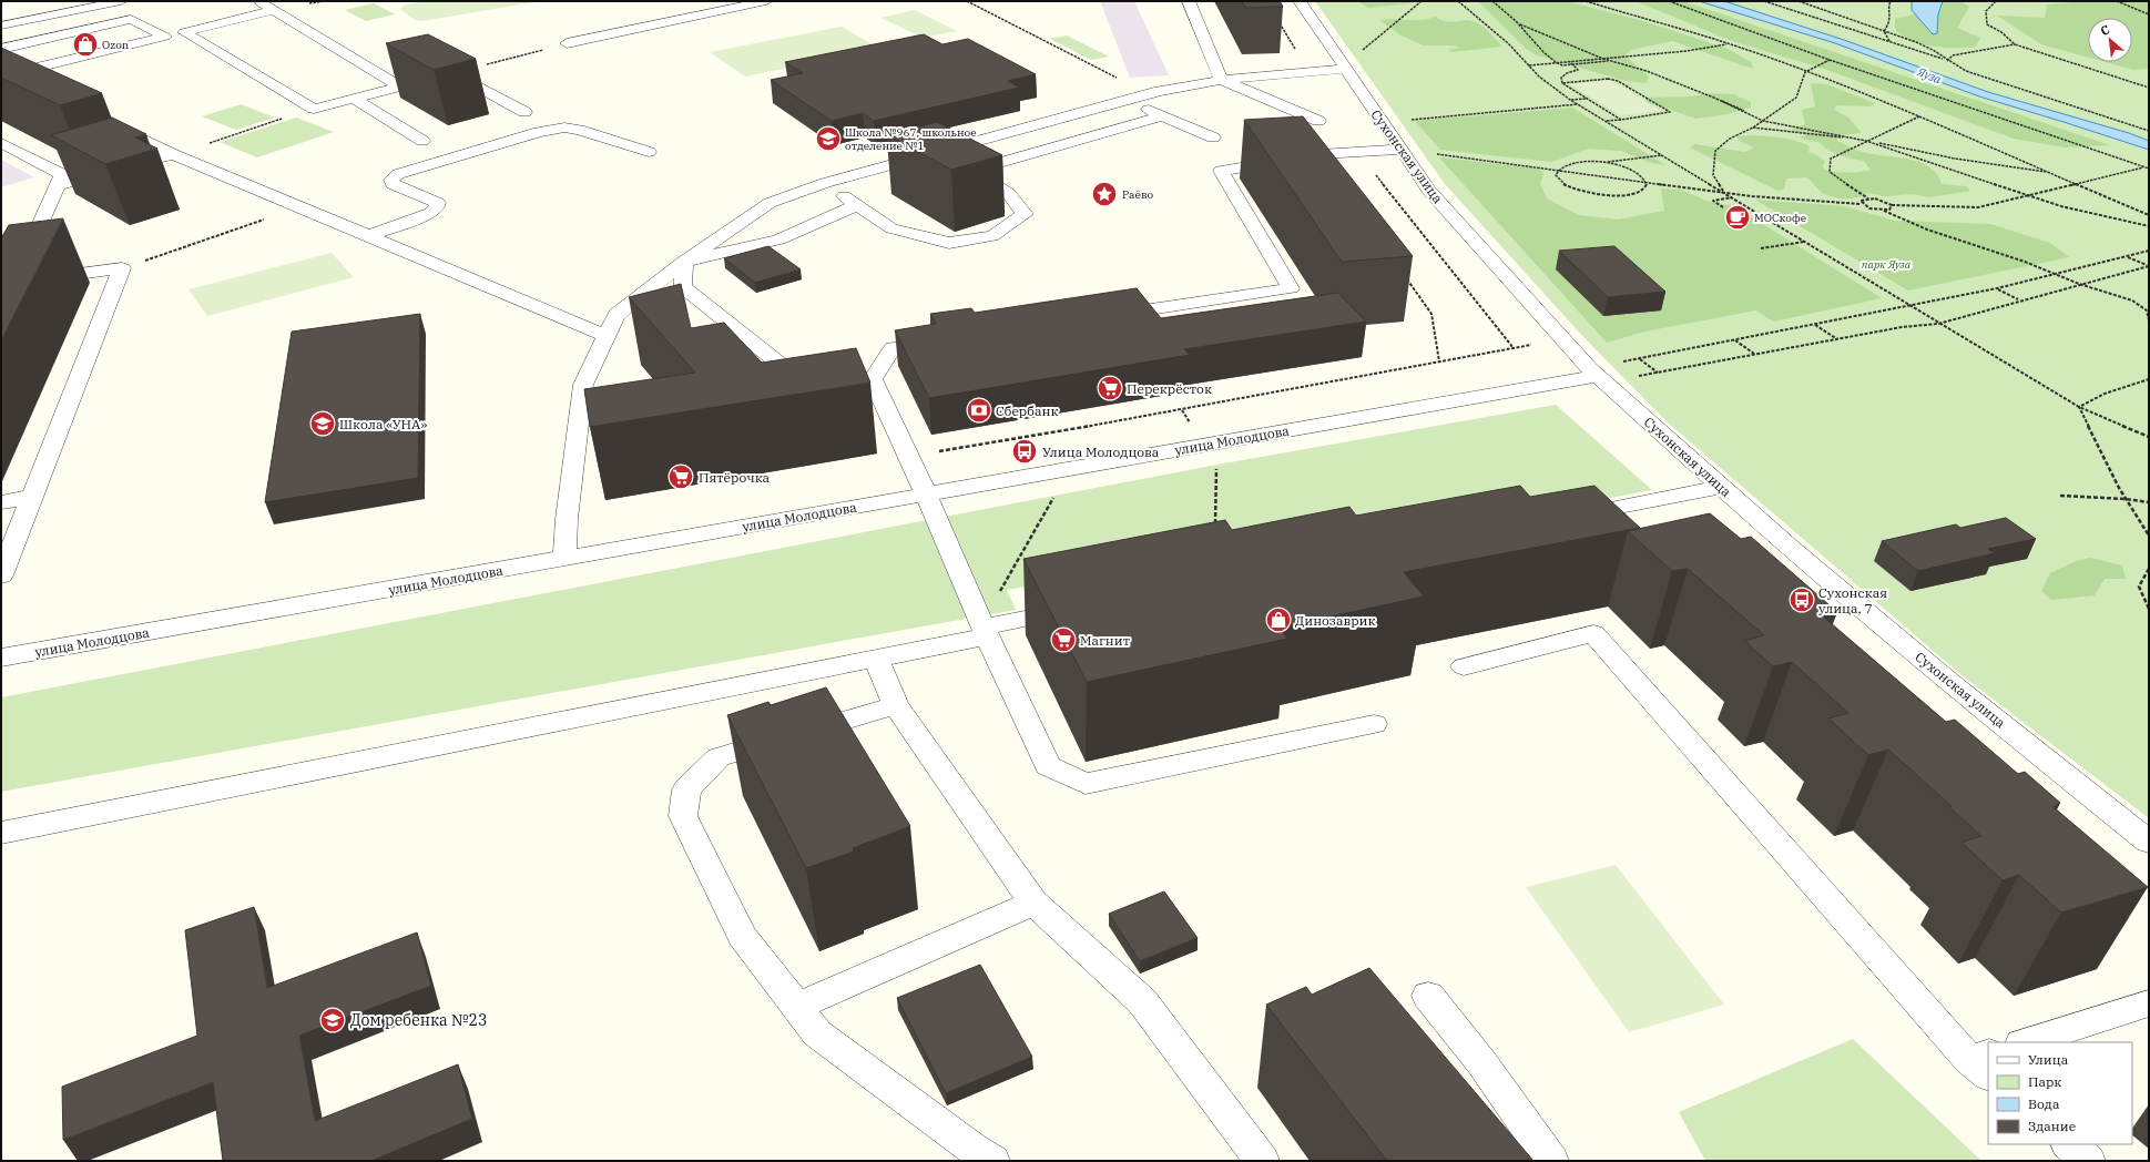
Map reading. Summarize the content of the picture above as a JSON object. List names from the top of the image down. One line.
{"streets":{"street":["Сухонская улица","улица Молодцова"]},"crossings":[["Сухонская улица","улица Молодцова"]],"water":["Яуза"],"parks":["парк Яуза"],"places":{"shop":["Ozon","Динозаврик"],"school or university":["Школа №967, школьное отделение №1","Школа «УНА»","Дом ребенка №23"],"place":["Раёво"],"cafe":["МОСкофе"],"supermarket":["Перекрёсток","Пятёрочка","Магнит"],"bank":["Сбербанк"],"bus stop":["Улица Молодцова","Сухонская улица, 7"]},"legend":["Улица","Парк","Вода","Здание"],"north":"top left"}
